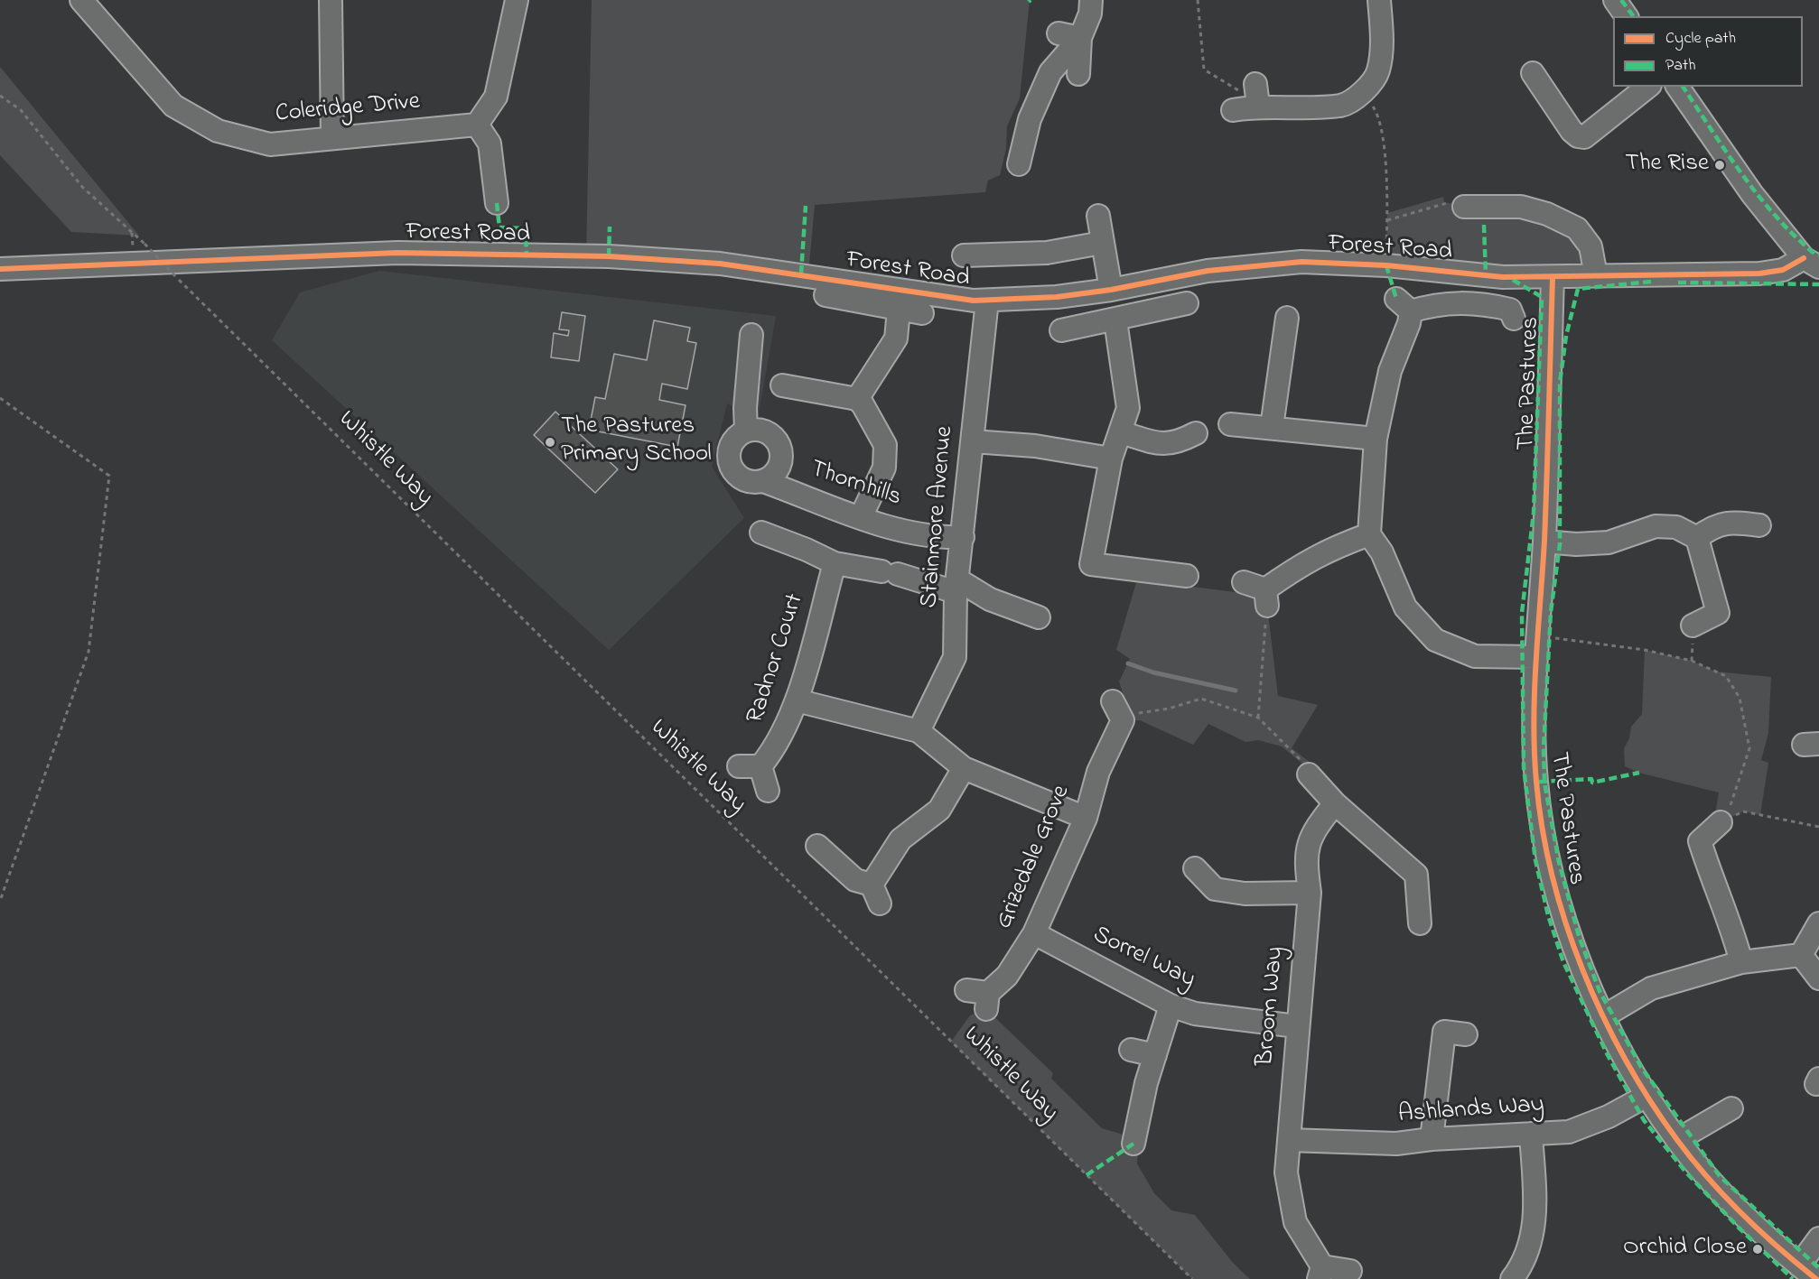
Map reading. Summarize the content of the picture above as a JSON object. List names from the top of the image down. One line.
{"streets":{"street":["Coleridge Drive","Forest Road","The Pastures","Thornhills","Stainmore Avenue","Radnor Court","Grizedale Grove","Sorrel Way","Broom Way","Ashlands Way"],"path":["Whistle Way"]},"crossings":[["Forest Road","The Pastures"],["Forest Road","Stainmore Avenue"],["The Pastures","Ashlands Way"],["Thornhills","Stainmore Avenue"],["Grizedale Grove","Sorrel Way"],["Sorrel Way","Broom Way"],["Broom Way","Ashlands Way"]],"places":["The Rise","The Pastures Primary School","Orchid Close"],"legend":["Cycle path","Path"]}
